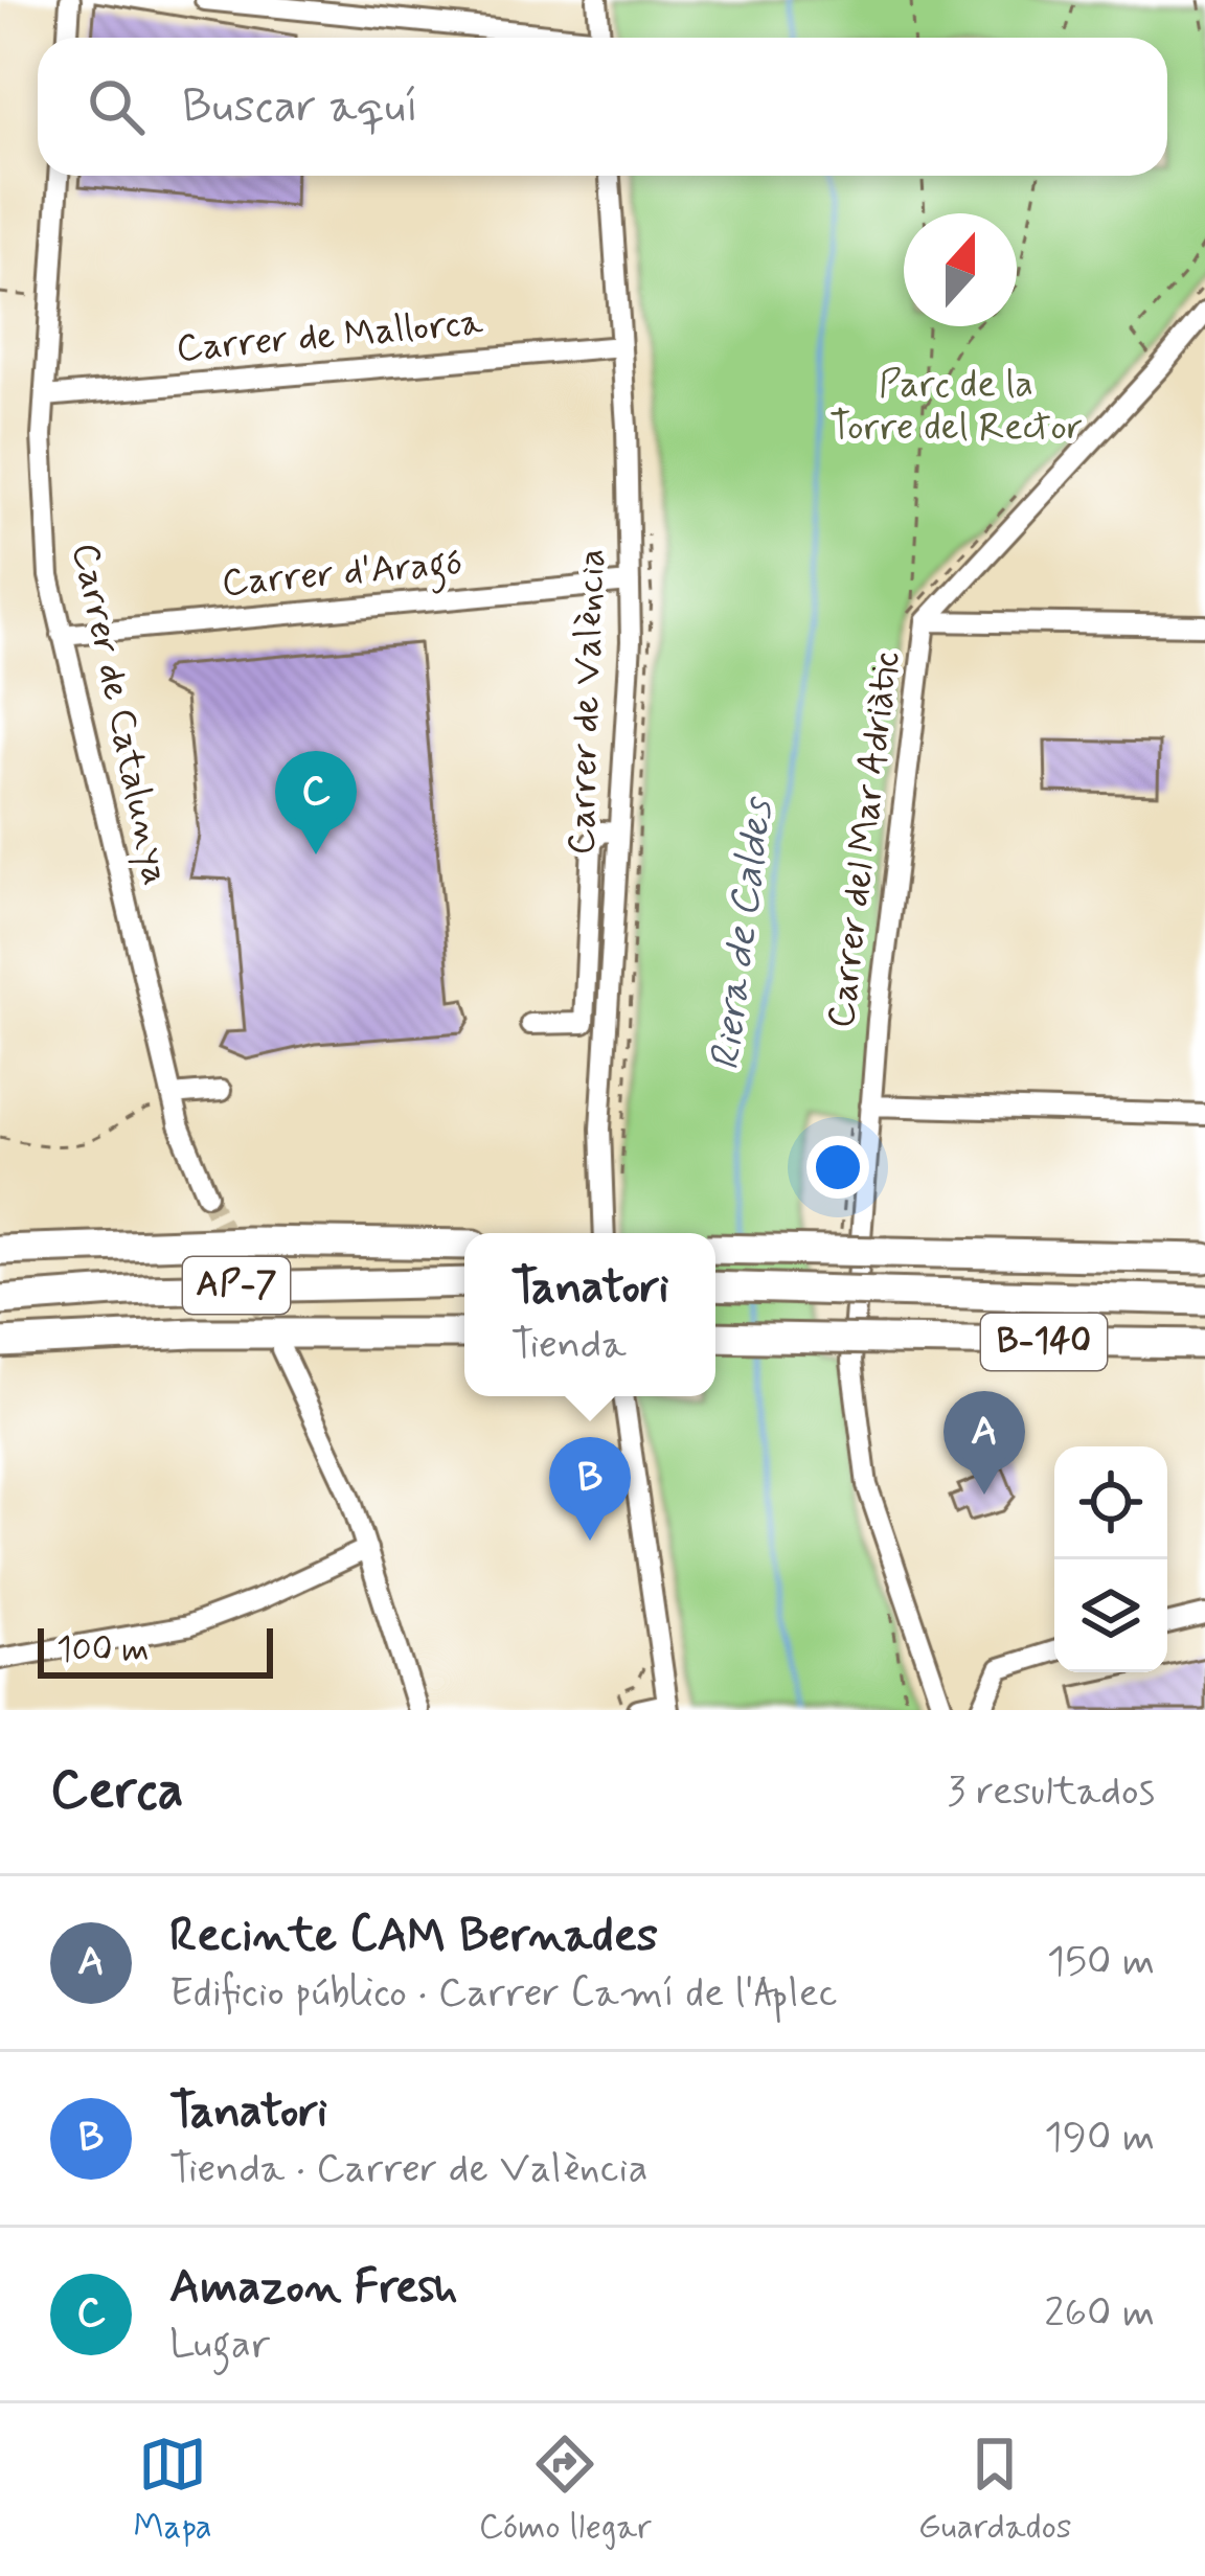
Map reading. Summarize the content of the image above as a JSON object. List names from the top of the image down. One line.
{"streets":{"highway":["AP-7","B-140"],"street":["Carrer de Mallorca","Carrer d'Aragó","Carrer de València","Carrer de Catalunya","Carrer del Mar Adriàtic"]},"crossings":[["Carrer de Mallorca","Carrer de València"],["Carrer de Mallorca","Carrer de Catalunya"],["Carrer d'Aragó","Carrer de València"],["Carrer d'Aragó","Carrer de Catalunya"]],"water":["Riera de Caldes"],"parks":["Parc de la Torre del Rector"],"scale_bar":"100 m","north":"top","page":{"search":"Buscar aquí","pins":["C","A","B"],"popup":["Tanatori","Tienda"],"scale":"100 m","heading":["Cerca","3 resultados"],"list":[{"mark":"A","name":"Recinte CAM Bernades","note":"Edificio público · Carrer Camí de l'Aplec","value":"150 m"},{"mark":"B","name":"Tanatori","note":"Tienda · Carrer de València","value":"190 m"},{"mark":"C","name":"Amazon Fresh","note":"Lugar","value":"260 m"}],"nav":["Mapa","Cómo llegar","Guardados"]}}
